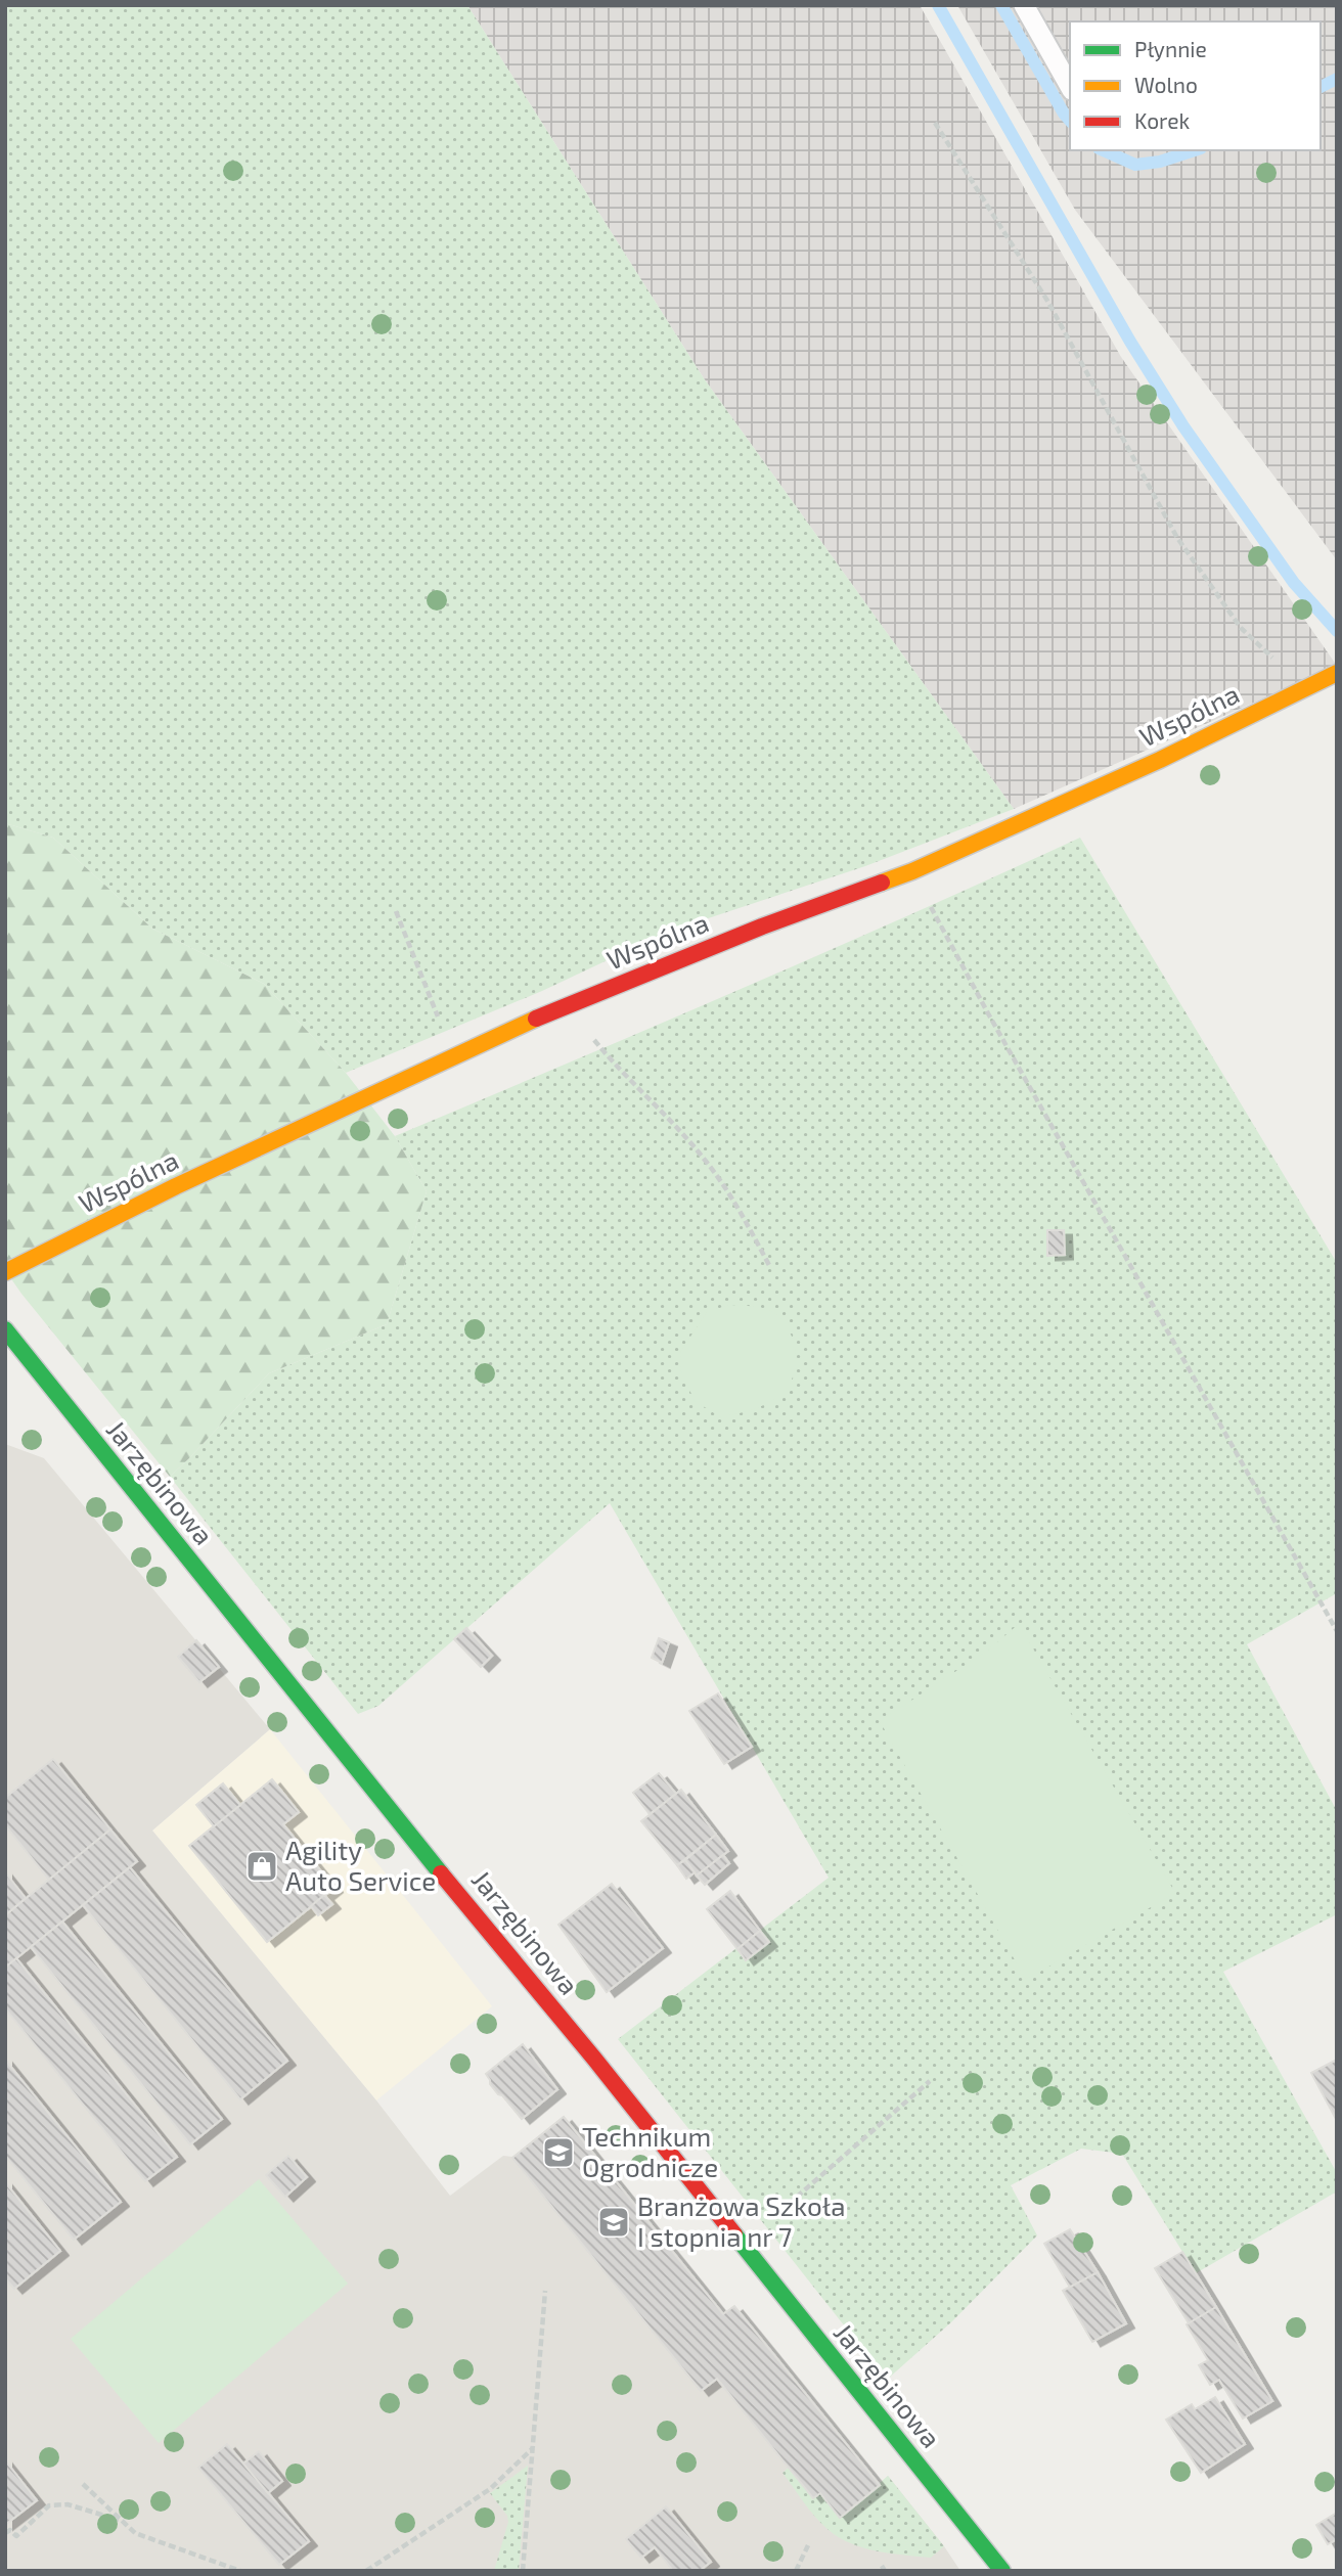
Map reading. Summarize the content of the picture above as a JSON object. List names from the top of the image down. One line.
{"streets":{"street":["Wspólna","Jarzębinowa"]},"places":{"shop":["Agility Auto Service"],"school or university":["Technikum Ogrodnicze","Branżowa Szkoła I stopnia nr 7"]},"legend":["Płynnie","Wolno","Korek"]}
